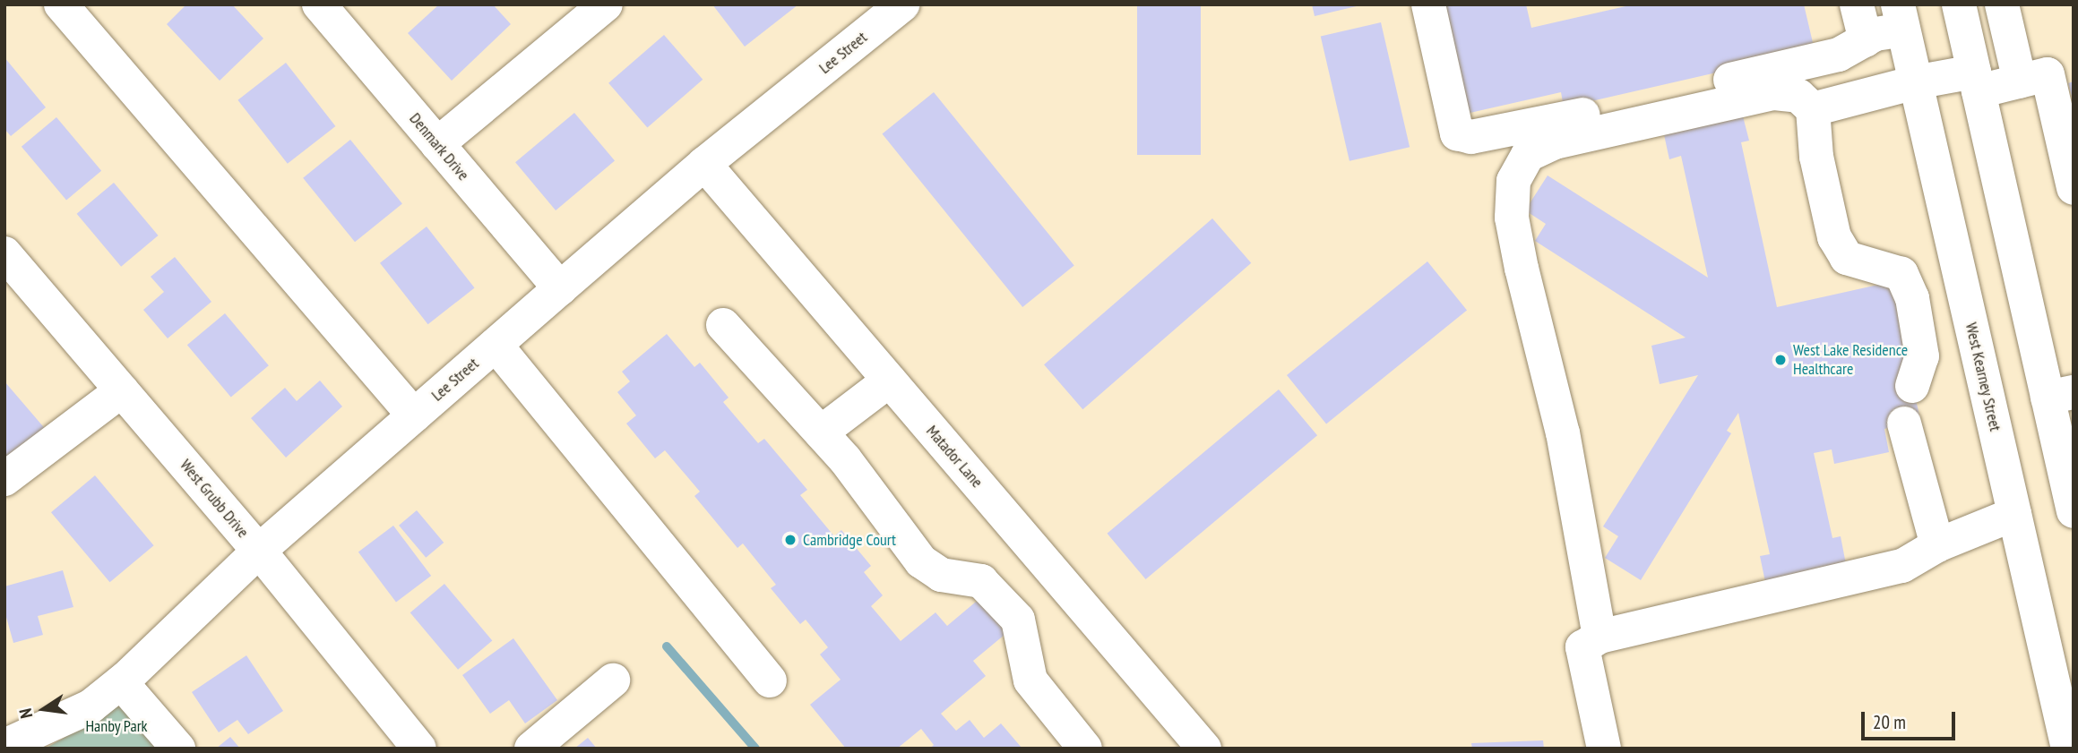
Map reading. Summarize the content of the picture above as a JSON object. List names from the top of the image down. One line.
{"streets":{"street":["Lee Street","Denmark Drive","West Kearney Street","Matador Lane","West Grubb Drive"]},"crossings":[["Lee Street","Denmark Drive"],["Lee Street","Matador Lane"],["Lee Street","West Grubb Drive"]],"parks":["Hanby Park"],"places":["West Lake Residence Healthcare","Cambridge Court"],"scale_bar":"20 m","north":"left"}
